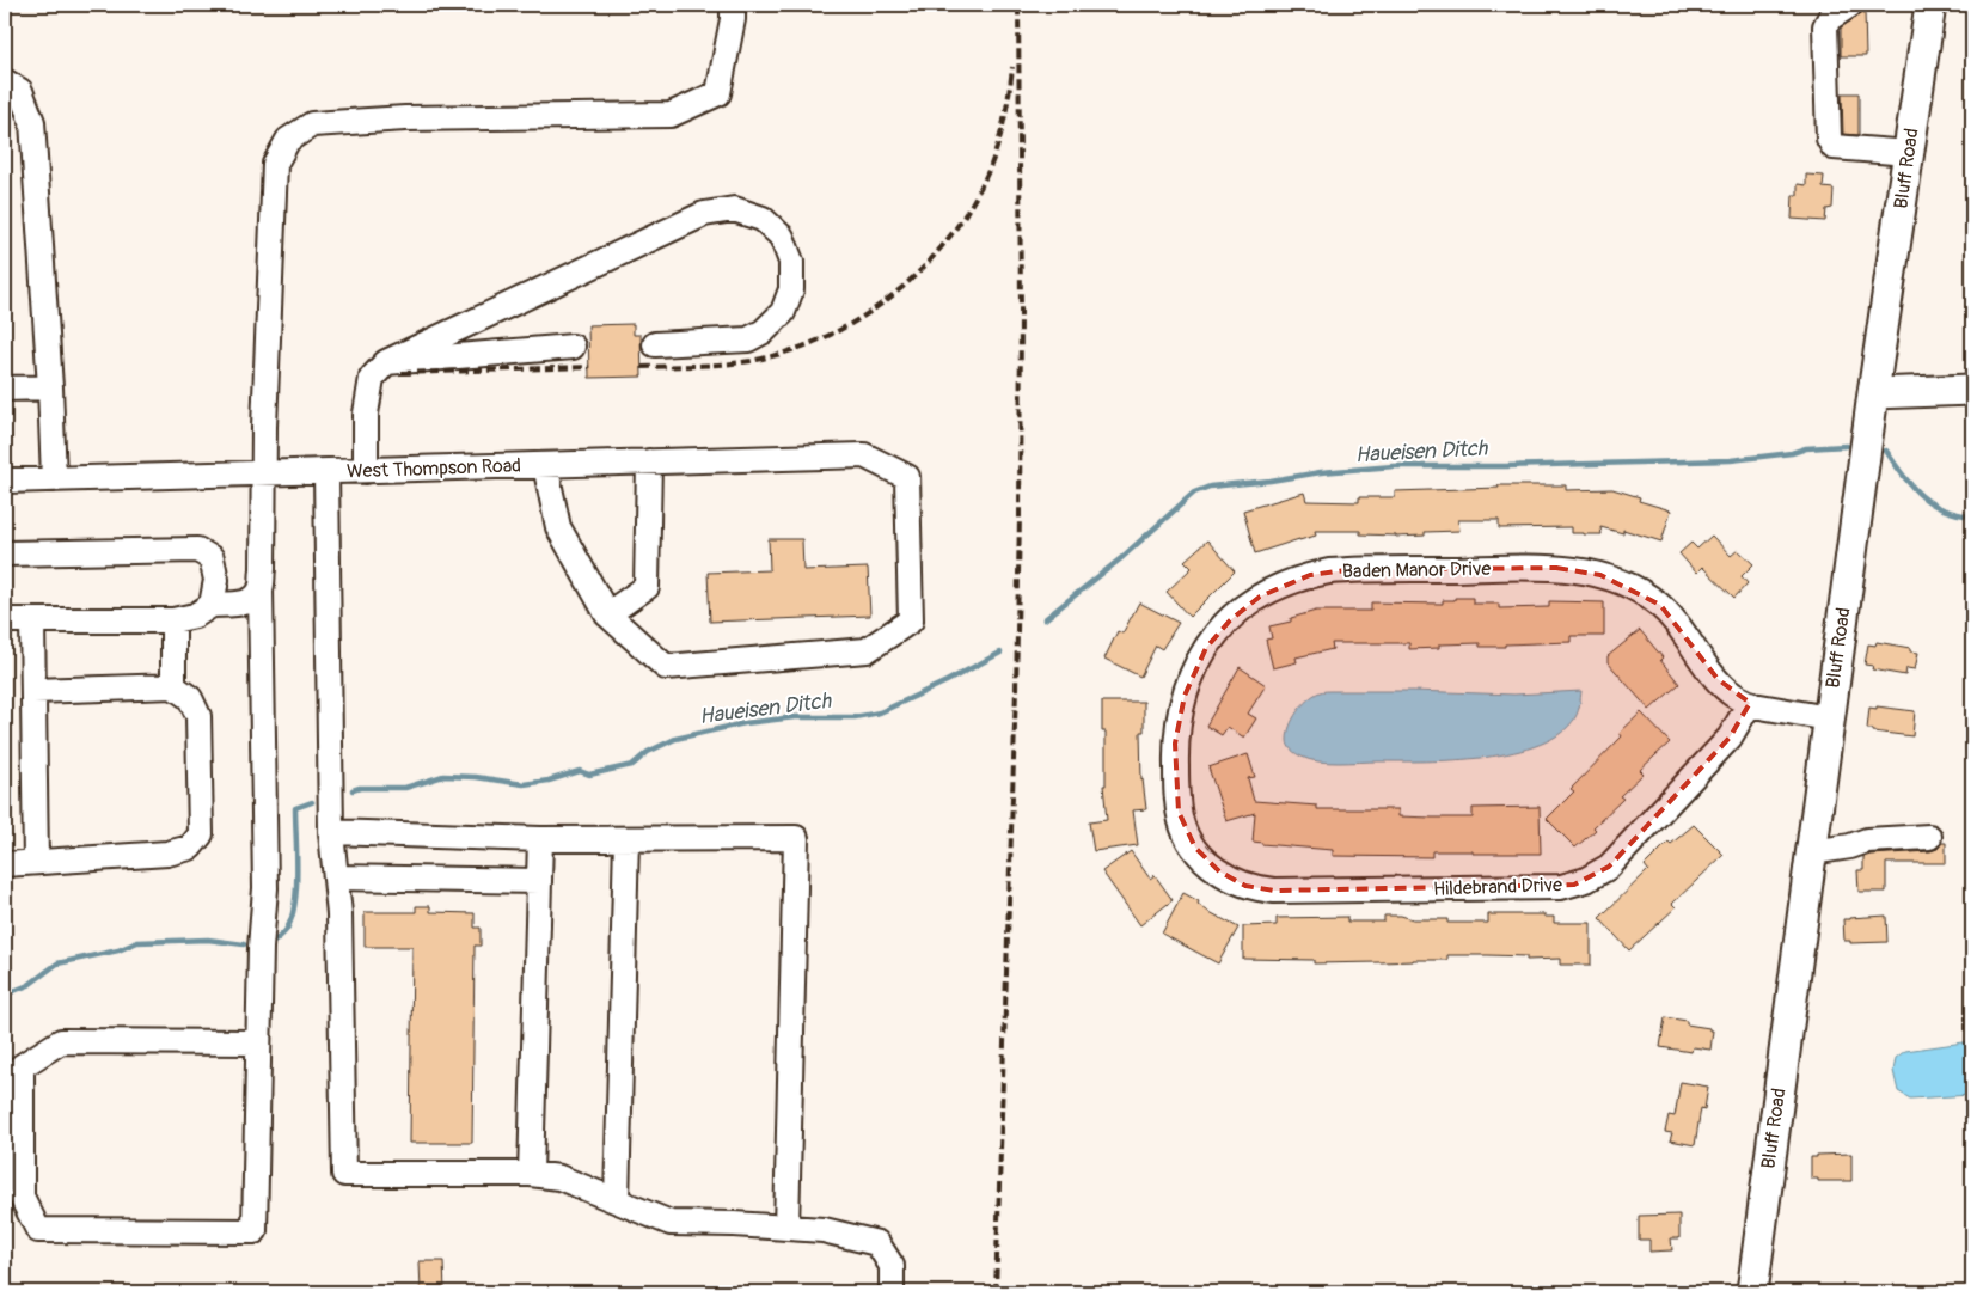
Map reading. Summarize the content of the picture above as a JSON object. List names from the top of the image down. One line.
{"streets":{"main road":["Bluff Road"],"street":["West Thompson Road","Baden Manor Drive","Hildebrand Drive"]},"crossings":[["Bluff Road","Baden Manor Drive"],["Baden Manor Drive","Hildebrand Drive"]],"water":["Haueisen Ditch"]}
